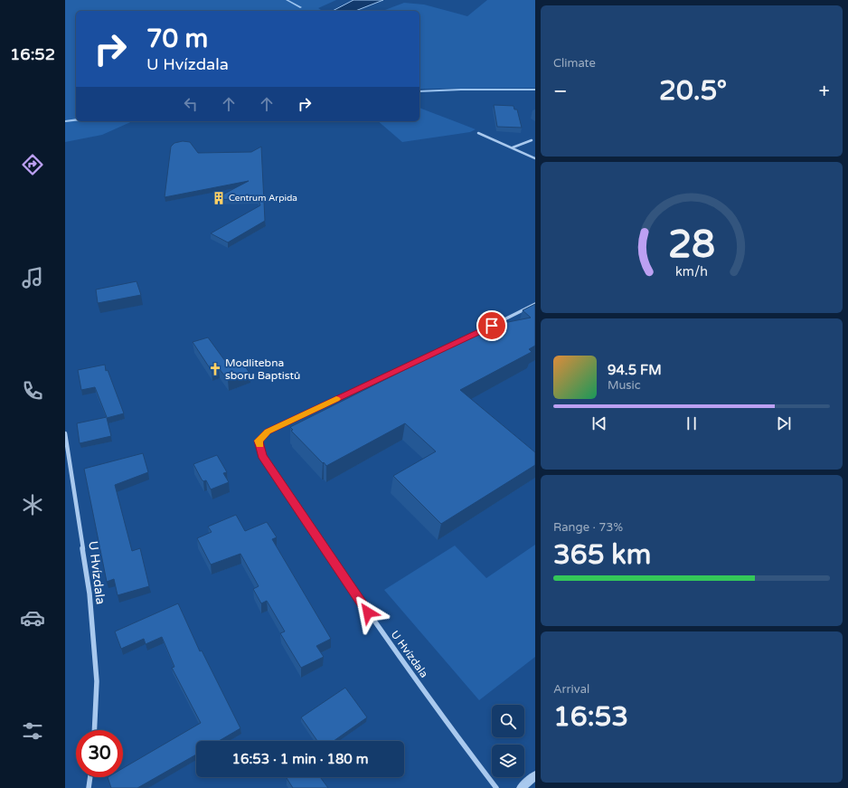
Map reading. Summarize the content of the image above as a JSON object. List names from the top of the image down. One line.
{"streets":{"street":["U Hvízdala"]},"places":{"building":["Centrum Arpida"],"church":["Modlitebna sboru Baptistů"]},"page":{"tabs":"16:52","tile":["Climate",["Range · 73%","365 km"],["Arrival","16:53"]],"turn":["70 m","U Hvízdala"],"heat":["−","20.5°","+"],"song":["94.5 FM","Music"],"limit":"30","trip":"16:53 · 1 min · 180 m","gauge":["28","km/h"]}}
